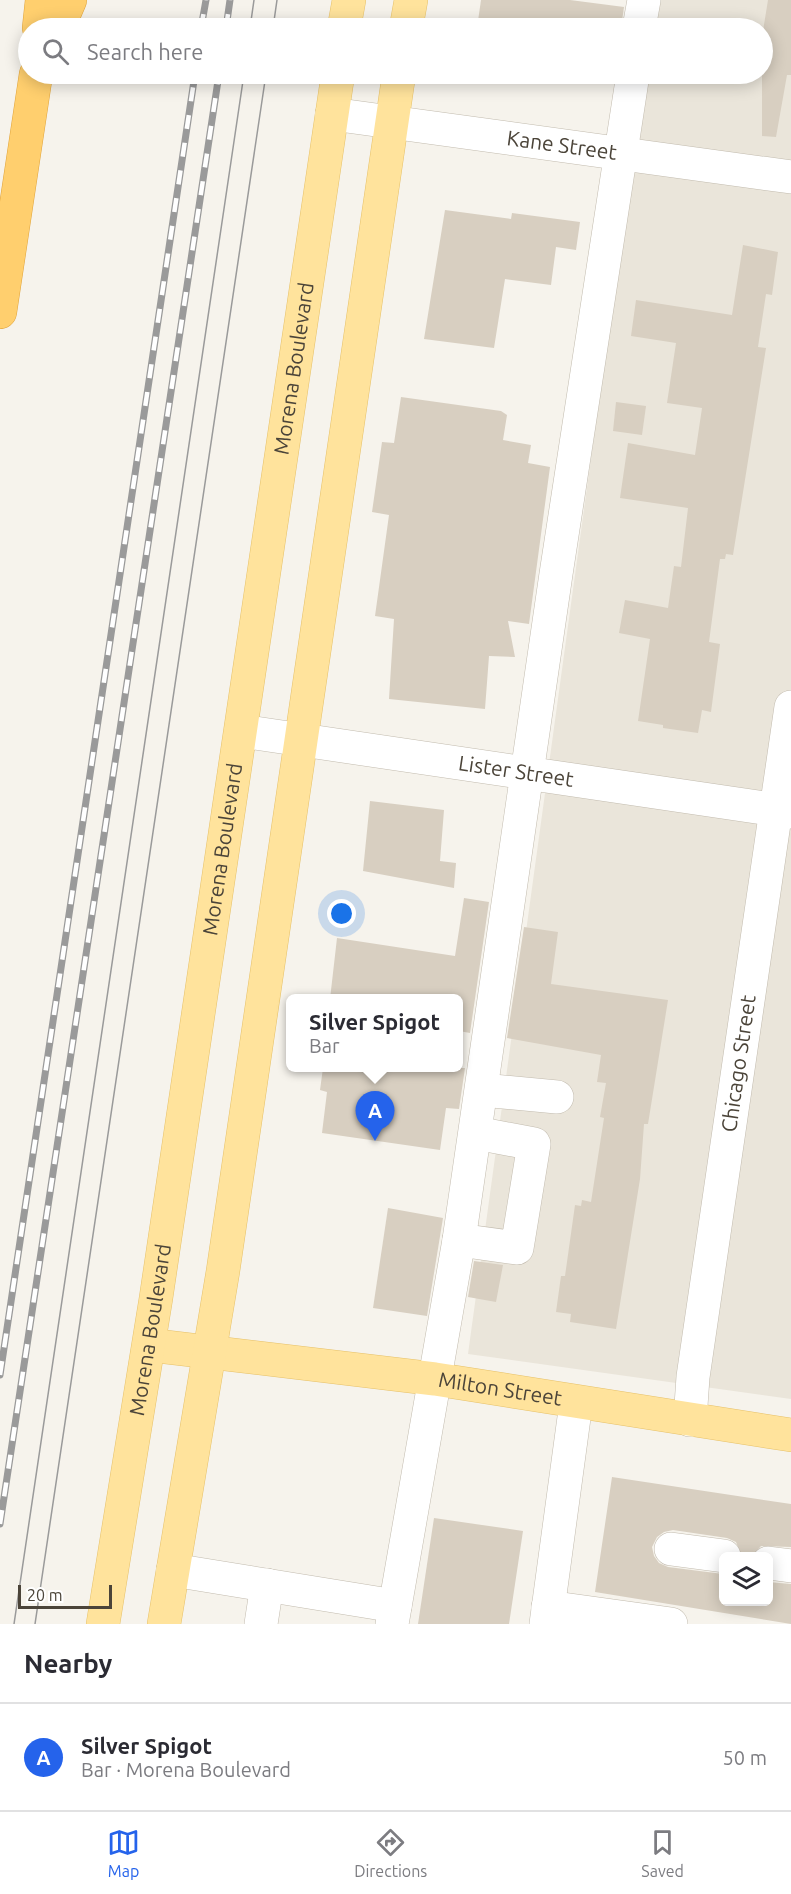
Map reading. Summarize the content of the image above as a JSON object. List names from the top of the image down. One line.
{"streets":{"main road":["Morena Boulevard","Milton Street"],"street":["Kane Street","Lister Street","Chicago Street"]},"crossings":[["Kane Street","Morena Boulevard"],["Morena Boulevard","Lister Street"],["Morena Boulevard","Milton Street"],["Lister Street","Chicago Street"],["Chicago Street","Milton Street"]],"scale_bar":"20 m","page":{"search":"Search here","popup":["Silver Spigot","Bar"],"pins":"A","scale":"20 m","heading":"Nearby","list":[{"mark":"A","name":"Silver Spigot","note":"Bar · Morena Boulevard","value":"50 m"}],"nav":["Map","Directions","Saved"]}}
